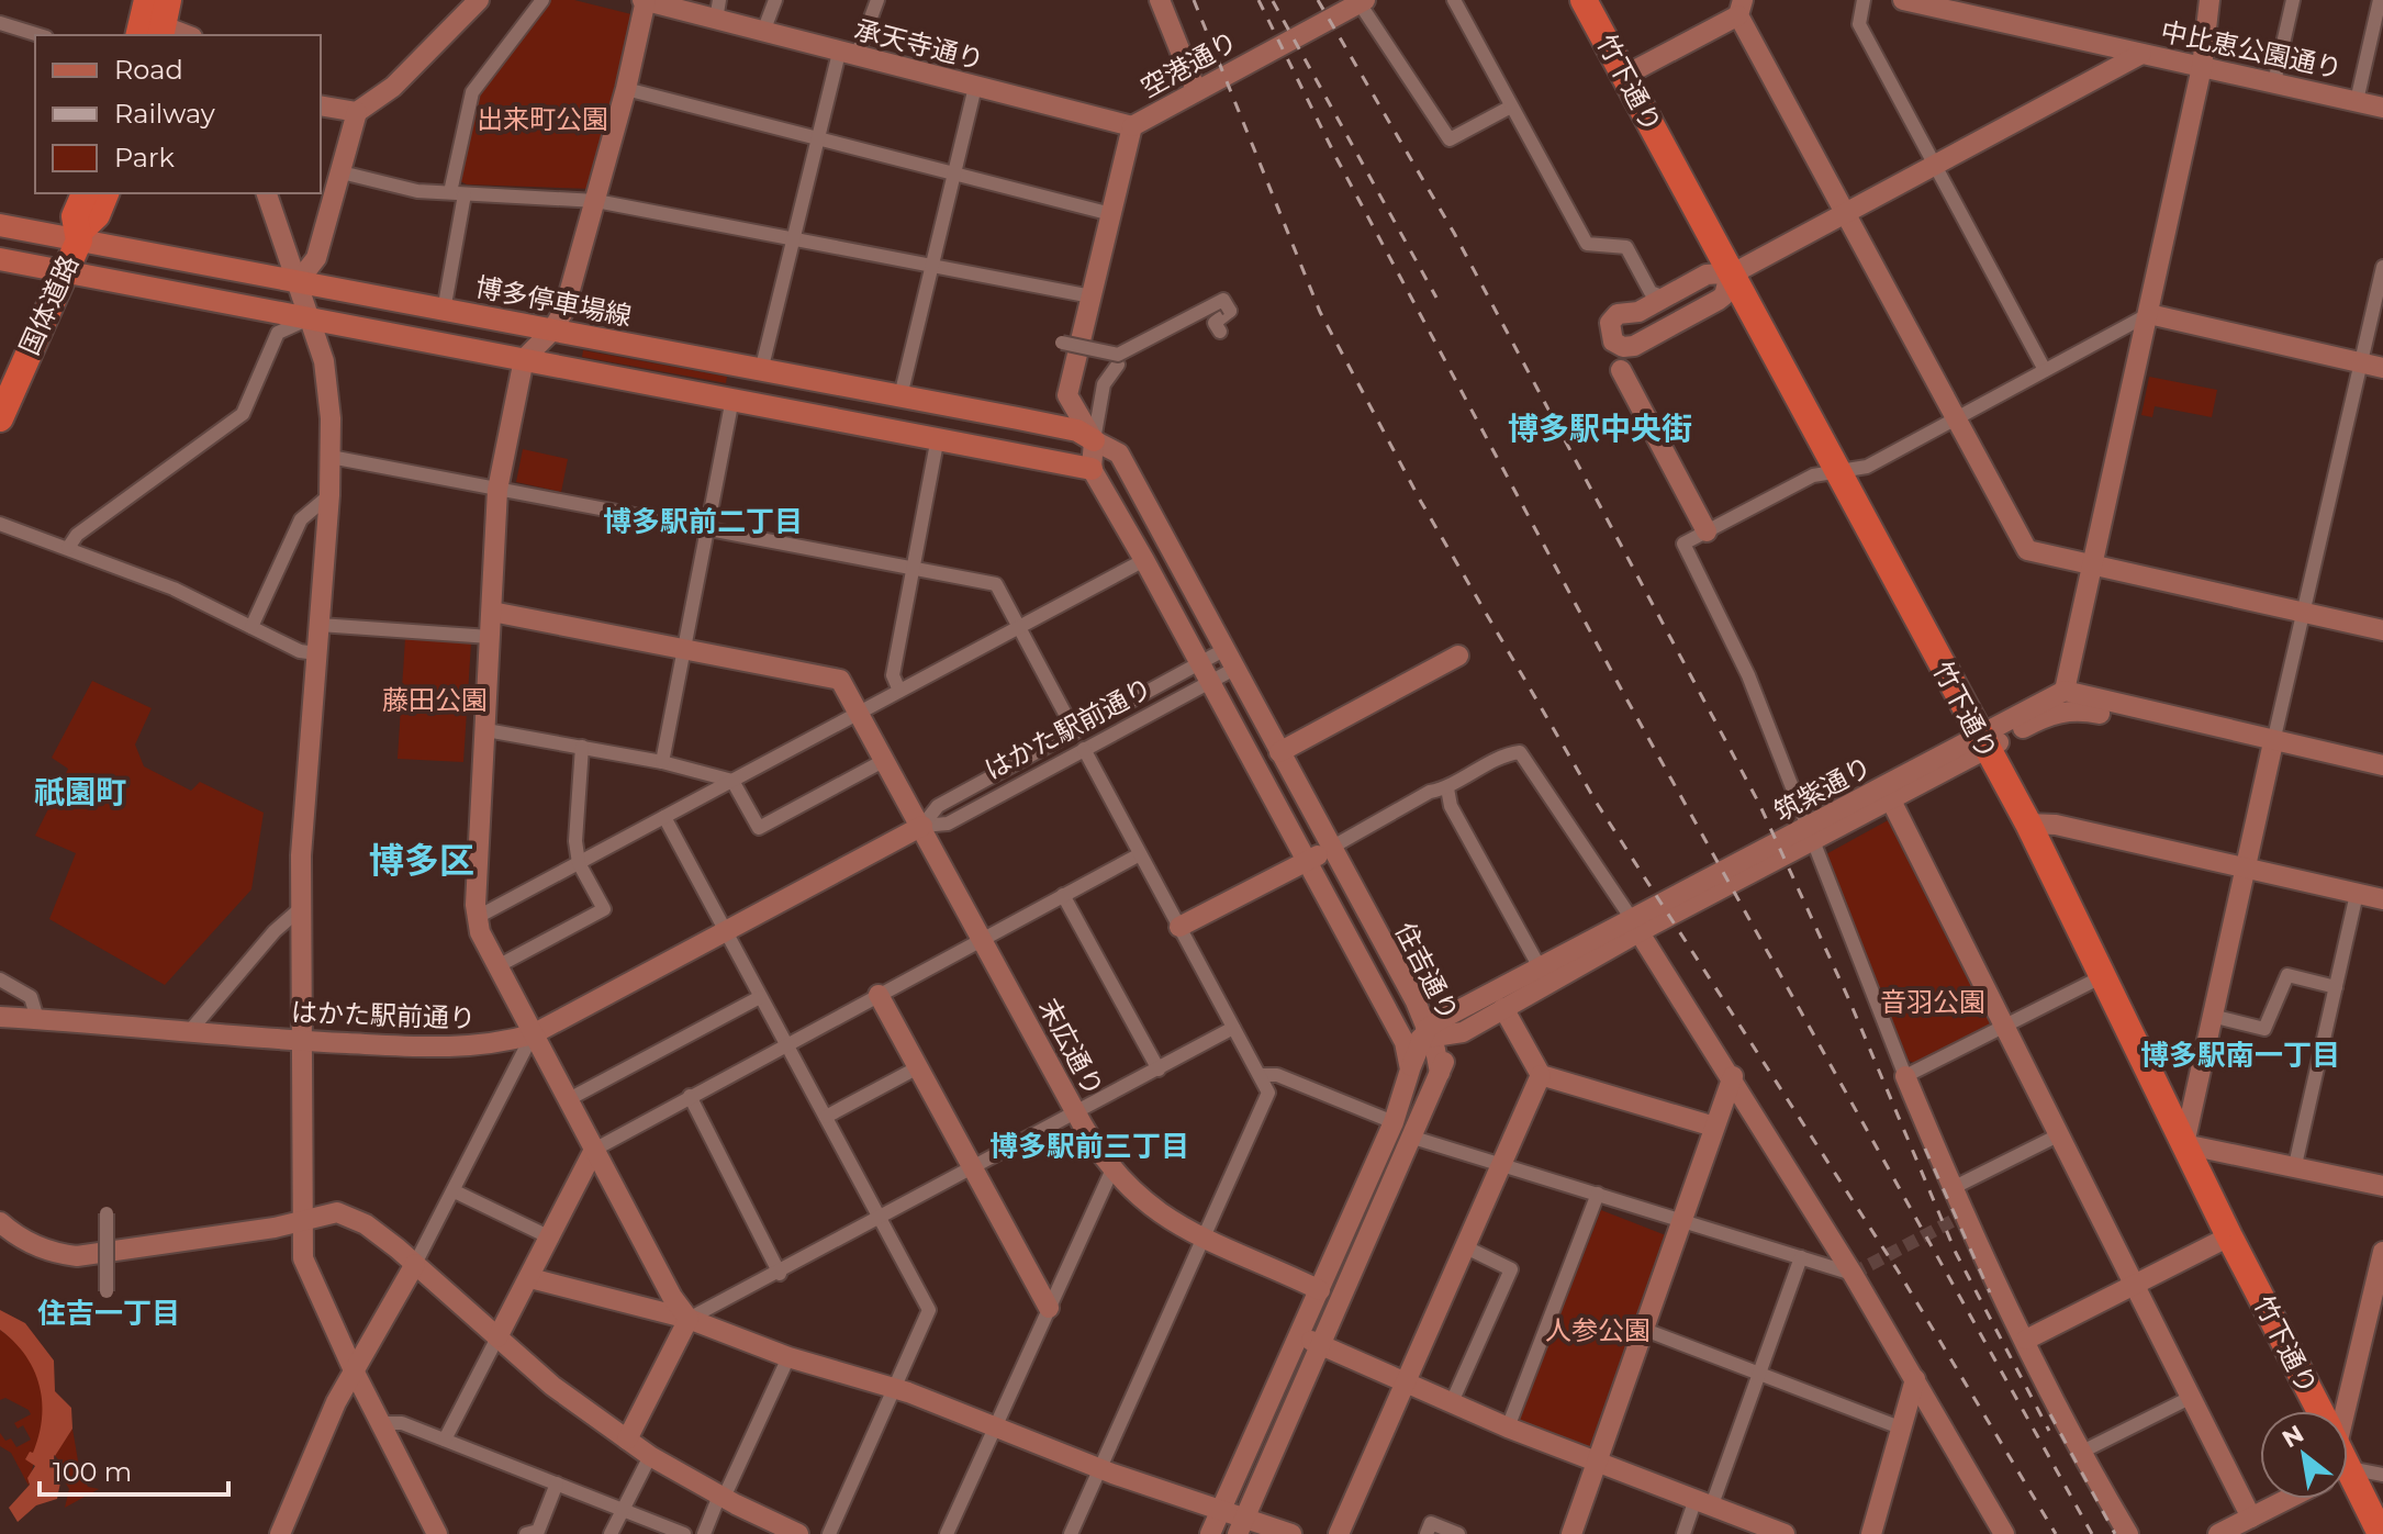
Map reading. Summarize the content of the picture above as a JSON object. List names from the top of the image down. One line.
{"streets":{"highway":["竹下通り","国体道路"],"main road":["博多停車場線"],"street":["承天寺通り","中比恵公園通り","空港通り","はかた駅前通り","筑紫通り","住吉通り","末広通り"]},"crossings":[["承天寺通り","空港通り"],["竹下通り","筑紫通り"],["博多停車場線","国体道路"],["博多停車場線","住吉通り"],["はかた駅前通り","住吉通り"],["はかた駅前通り","末広通り"],["筑紫通り","住吉通り"]],"districts":["博多駅中央街","博多駅前二丁目","祇園町","博多区","博多駅南一丁目","博多駅前三丁目","住吉一丁目"],"parks":["出来町公園","藤田公園","音羽公園","人参公園"],"legend":["Road","Railway","Park"],"scale_bar":"100 m","north":"top left"}
